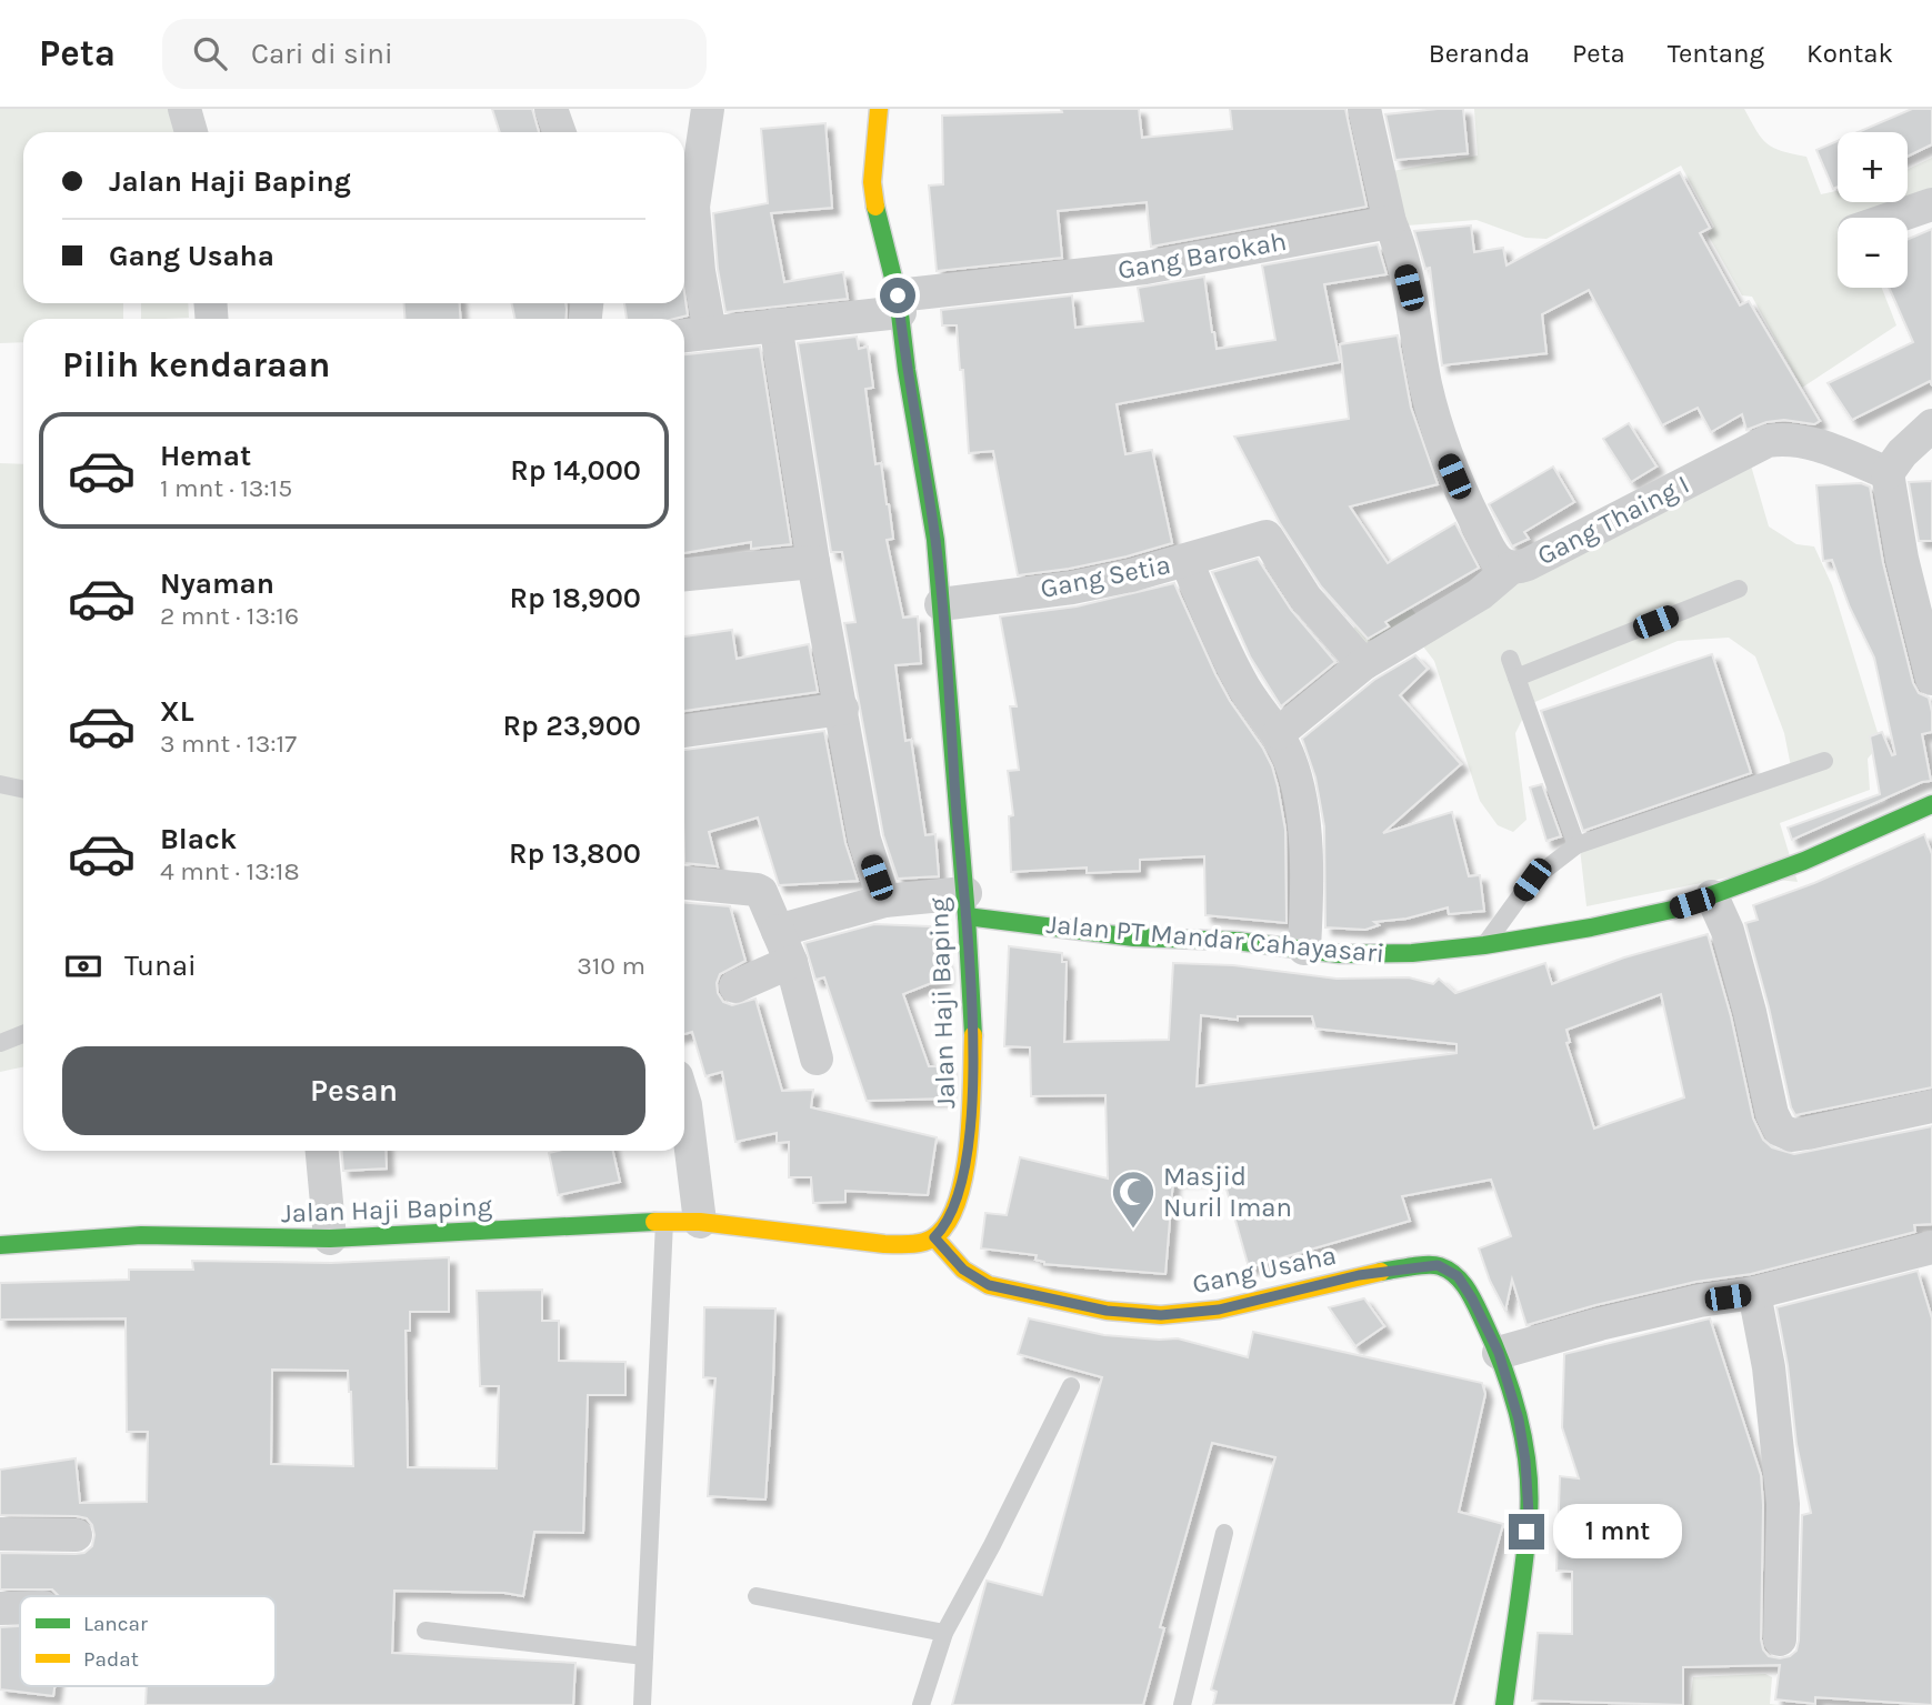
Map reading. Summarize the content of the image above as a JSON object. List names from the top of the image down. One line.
{"streets":{"street":["Gang Barokah","Gang Thaing I","Gang Setia","Jalan PT Mandar Cahayasari","Jalan Haji Baping","Gang Usaha"]},"crossings":[["Gang Barokah","Gang Thaing I"],["Gang Barokah","Jalan Haji Baping"],["Gang Setia","Jalan Haji Baping"],["Jalan PT Mandar Cahayasari","Jalan Haji Baping"],["Jalan Haji Baping","Gang Usaha"]],"places":{"mosque":["Masjid Nuril Iman"]},"legend":["Lancar","Padat"],"page":{"header":"Peta","search":"Cari di sini","nav":["Beranda","Peta","Tentang","Kontak"],"map_buttons":["+","−"],"banner":["Jalan Haji Baping","Gang Usaha"],"heading":"Pilih kendaraan","list":[{"name":"Hemat","note":"1 mnt · 13:15","value":"Rp 14,000"},{"name":"Nyaman","note":"2 mnt · 13:16","value":"Rp 18,900"},{"name":"XL","note":"3 mnt · 13:17","value":"Rp 23,900"},{"name":"Black","note":"4 mnt · 13:18","value":"Rp 13,800"}],"pay":["Tunai","310 m"],"buttons":"Pesan","bubble":"1 mnt"}}
